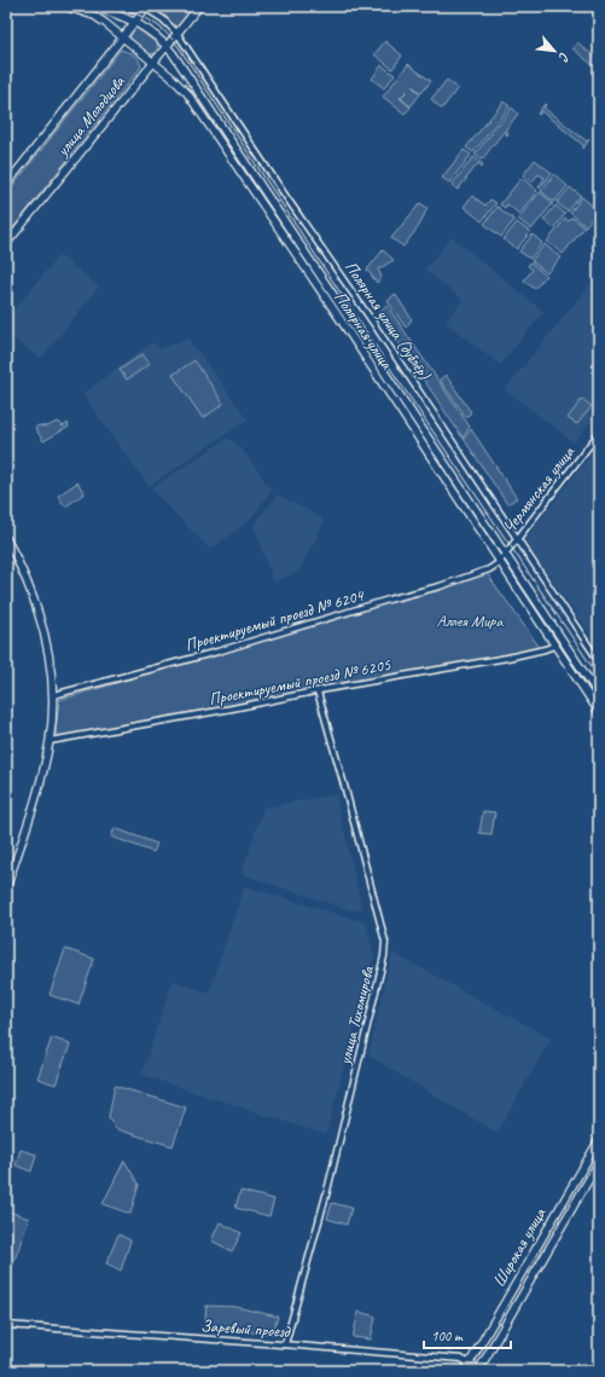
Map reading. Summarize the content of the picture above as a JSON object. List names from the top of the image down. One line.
{"streets":{"main road":["улица Молодцова","Полярная улица","Широкая улица"],"street":["Полярная улица (дублёр)","Чермянская улица","Проектируемый проезд № 6204","Проектируемый проезд № 6205","улица Тихомирова","Заревый проезд"]},"crossings":[["улица Молодцова","Полярная улица (дублёр)"],["улица Молодцова","Полярная улица"],["Полярная улица (дублёр)","Чермянская улица"],["Полярная улица","Чермянская улица"],["Полярная улица","Проектируемый проезд № 6204"],["Полярная улица","Проектируемый проезд № 6205"],["Чермянская улица","Проектируемый проезд № 6204"],["Проектируемый проезд № 6205","улица Тихомирова"],["улица Тихомирова","Заревый проезд"],["Широкая улица","Заревый проезд"]],"parks":["Аллея Мира"],"scale_bar":"100 m","north":"bottom right"}
